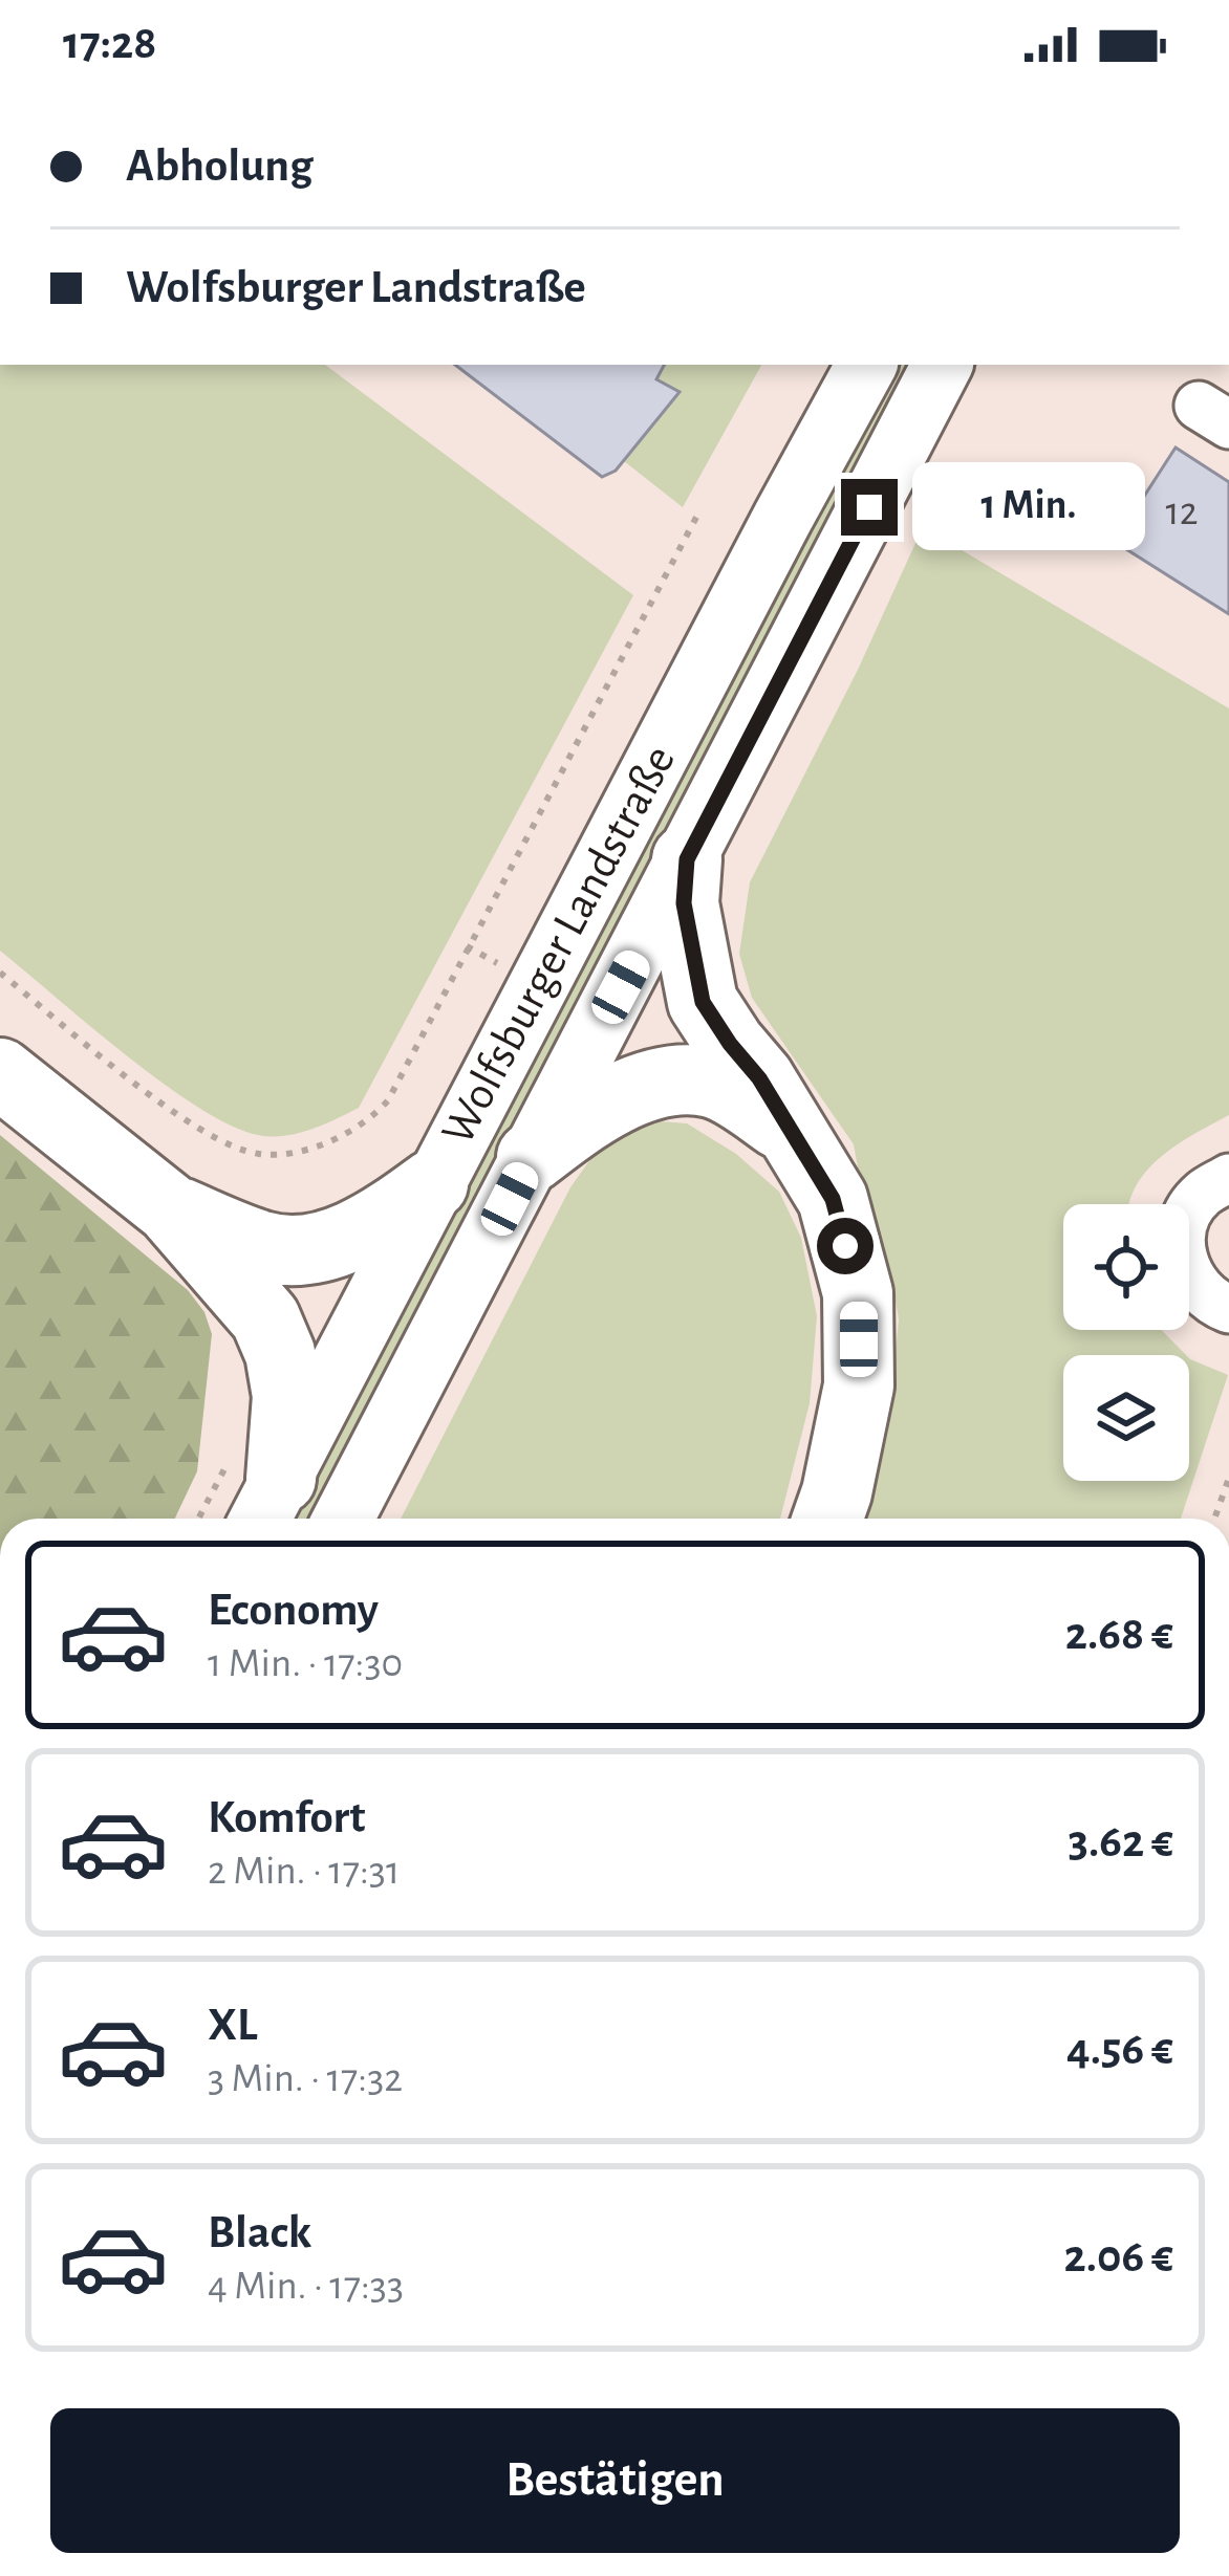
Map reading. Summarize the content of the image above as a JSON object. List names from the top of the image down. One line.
{"streets":{"main road":["Wolfsburger Landstraße"]},"house_numbers":["12"],"page":{"status":"17:28","banner":["Abholung","Wolfsburger Landstraße"],"bubble":"1 Min.","list":[{"name":"Economy","note":"1 Min. · 17:30","value":"2.68 €"},{"name":"Komfort","note":"2 Min. · 17:31","value":"3.62 €"},{"name":"XL","note":"3 Min. · 17:32","value":"4.56 €"},{"name":"Black","note":"4 Min. · 17:33","value":"2.06 €"}],"buttons":"Bestätigen"}}
